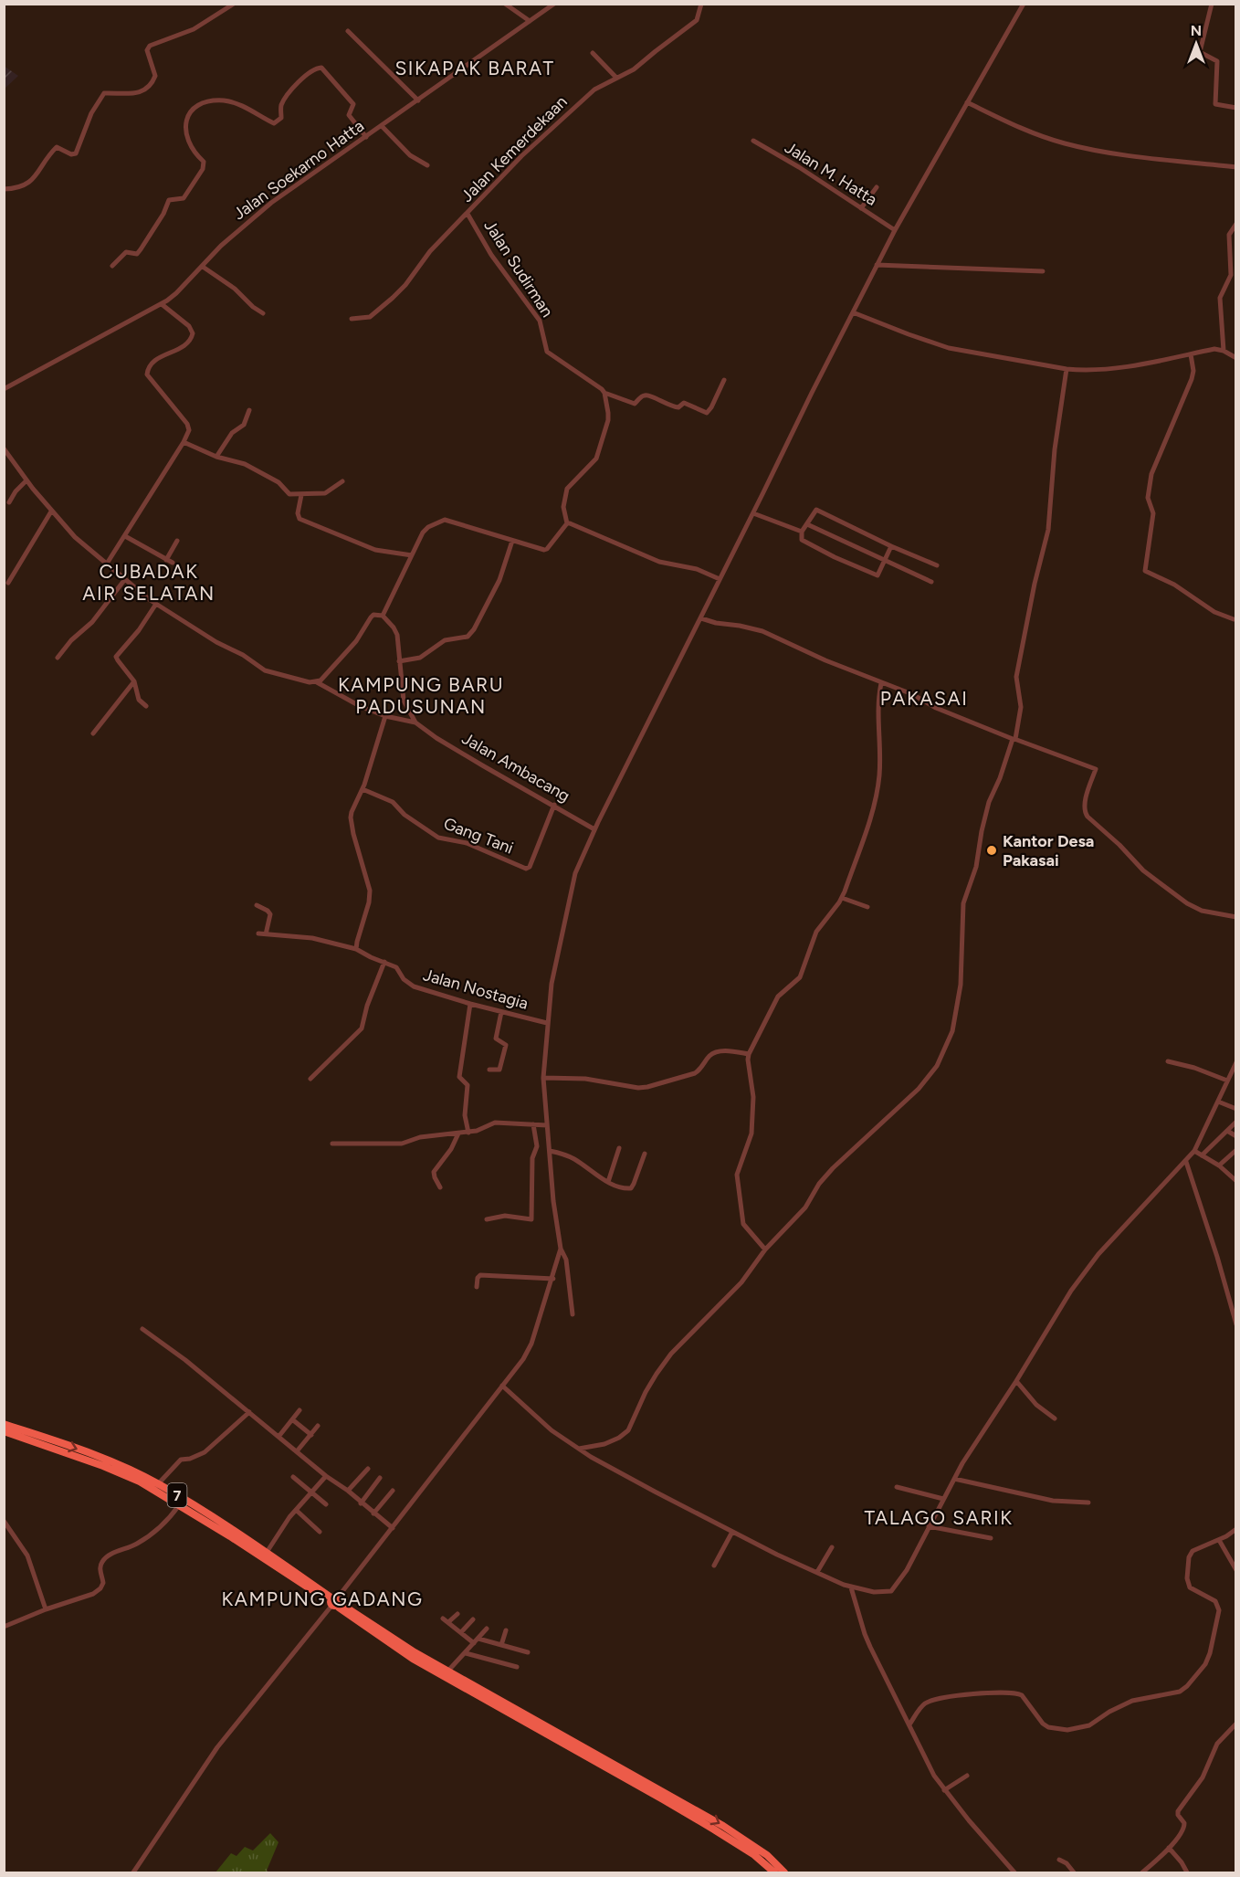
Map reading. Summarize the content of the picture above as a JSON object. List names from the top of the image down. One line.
{"streets":{"highway":["7"],"street":["Jalan Kemerdekaan","Jalan Soekarno Hatta","Jalan M. Hatta","Jalan Sudirman","Jalan Ambacang","Gang Tani","Jalan Nostagia"]},"crossings":[["Jalan Kemerdekaan","Jalan Sudirman"],["Jalan Ambacang","Gang Tani"]],"districts":["SIKAPAK BARAT","CUBADAK AIR SELATAN","KAMPUNG BARU PADUSUNAN","PAKASAI","TALAGO SARIK","KAMPUNG GADANG"],"places":["Kantor Desa Pakasai"],"north":"top"}
